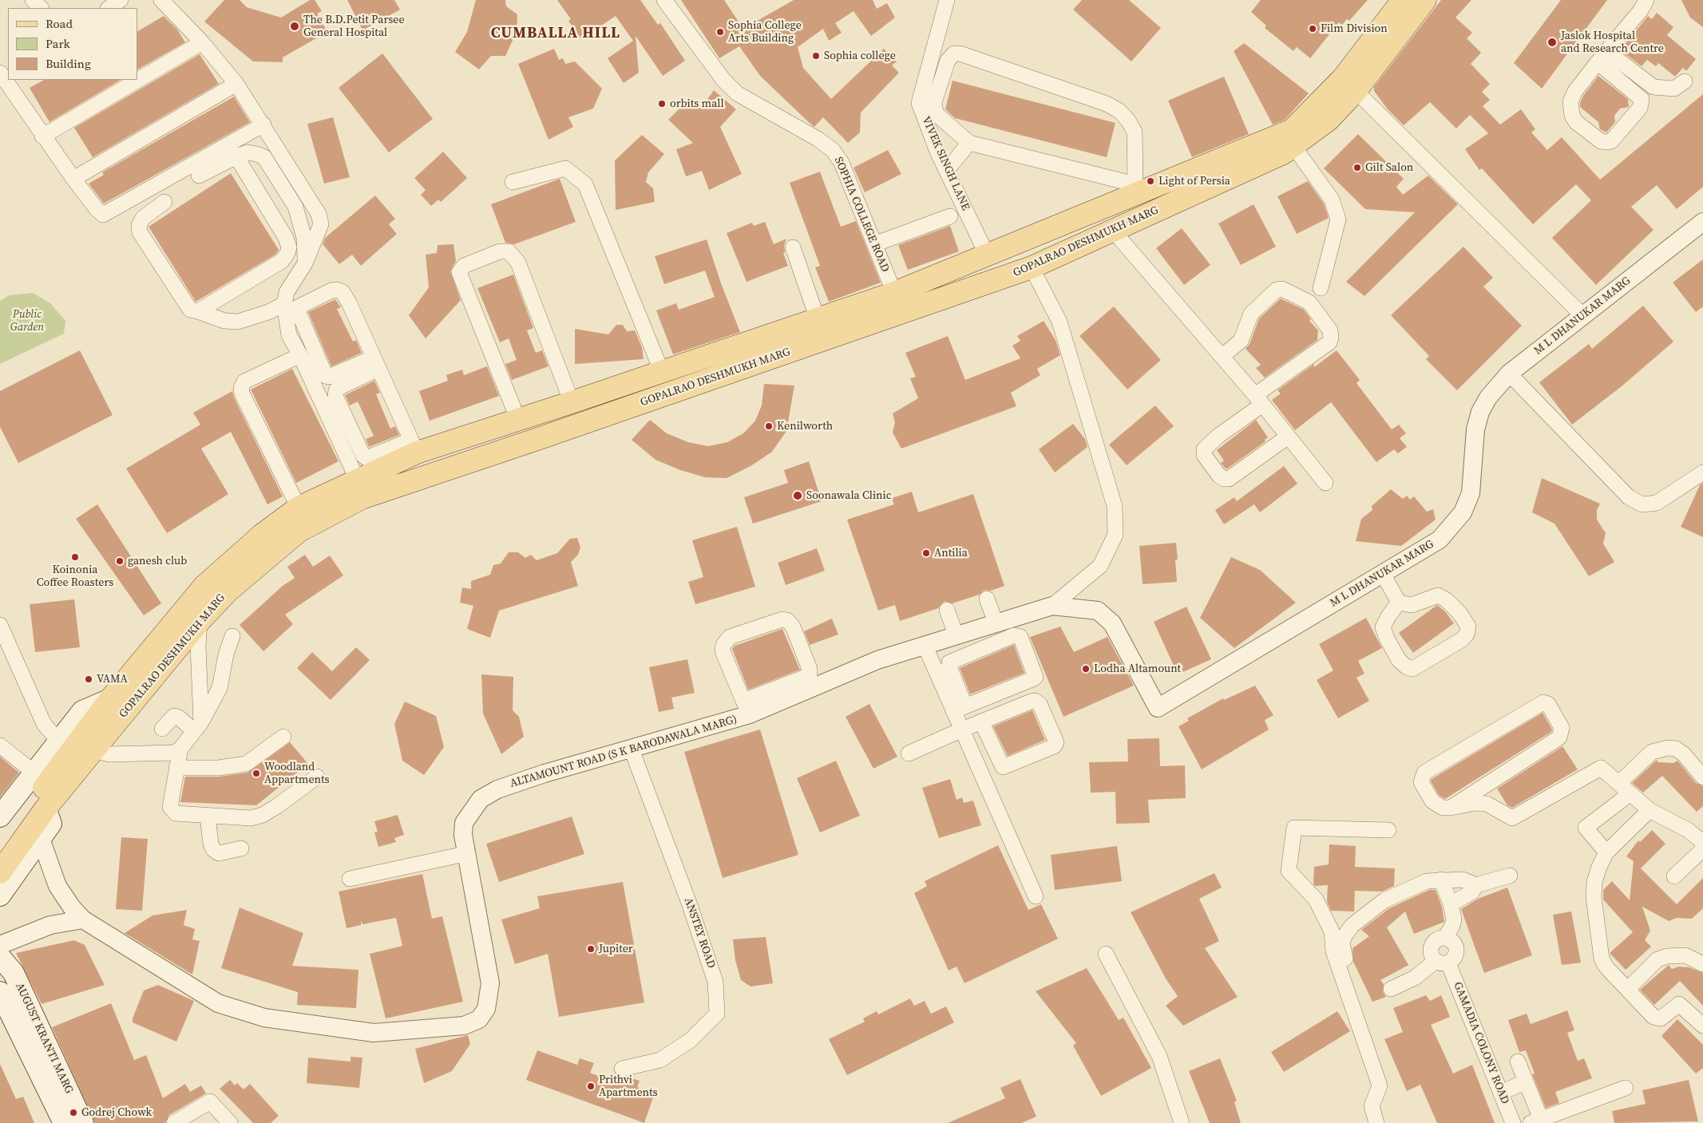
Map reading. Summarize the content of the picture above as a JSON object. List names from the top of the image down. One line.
{"streets":{"main road":["GOPALRAO DESHMUKH MARG","AUGUST KRANTI MARG"],"street":["VIVEK SINGH LANE","SOPHIA COLLEGE ROAD","M L DHANUKAR MARG","ALTAMOUNT ROAD (S K BARODAWALA MARG)","ANSTEY ROAD","GAMADIA COLONY ROAD"]},"crossings":[["VIVEK SINGH LANE","GOPALRAO DESHMUKH MARG"],["SOPHIA COLLEGE ROAD","GOPALRAO DESHMUKH MARG"],["M L DHANUKAR MARG","ALTAMOUNT ROAD (S K BARODAWALA MARG)"],["ALTAMOUNT ROAD (S K BARODAWALA MARG)","ANSTEY ROAD"]],"districts":["CUMBALLA HILL"],"parks":["Public Garden"],"places":["The B.D.Petit Parsee General Hospital","Film Division","Sophia College Arts Building","Jaslok Hospital and Research Centre","Sophia college","orbits mall","Gilt Salon","Light of Persia","Kenilworth","Soonawala Clinic","Antilia","Koinonia Coffee Roasters","ganesh club","Lodha Altamount","VAMA","Woodland Appartments","Jupiter","Prithvi Apartments","Godrej Chowk"],"legend":["Road","Park","Building"]}
